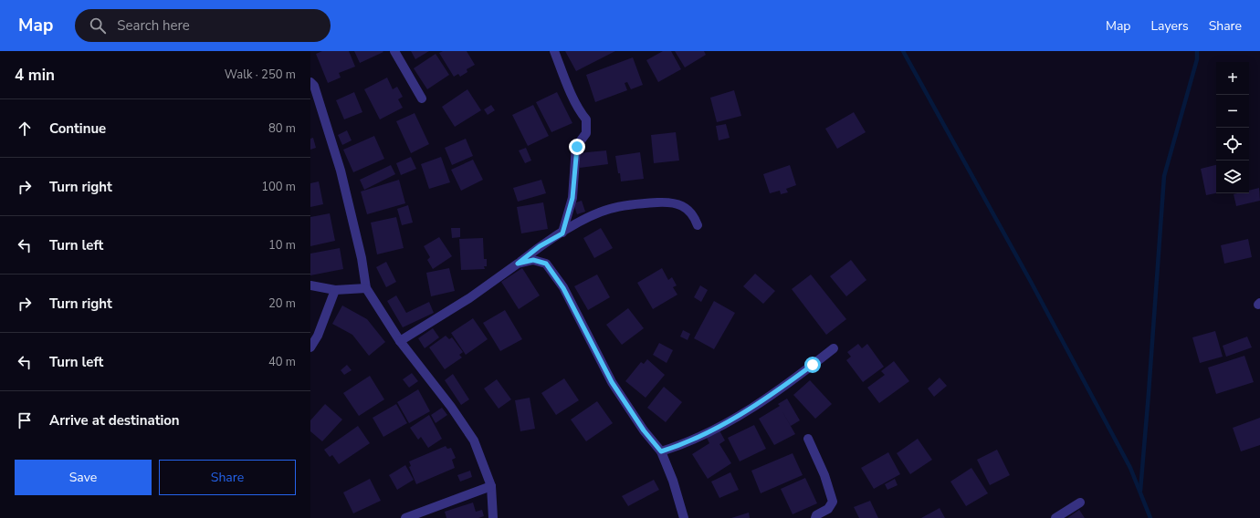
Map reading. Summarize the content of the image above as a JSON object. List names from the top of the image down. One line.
{"page":{"header":"Map","search":"Search here","nav":["Map","Layers","Share"],"heading":["4 min","Walk · 250 m"],"map_buttons":["+","−"],"list":[["Continue","80 m"],["Turn right","100 m"],["Turn left","10 m"],["Turn right","20 m"],["Turn left","40 m"],"Arrive at destination"],"buttons":["Save","Share"]}}
